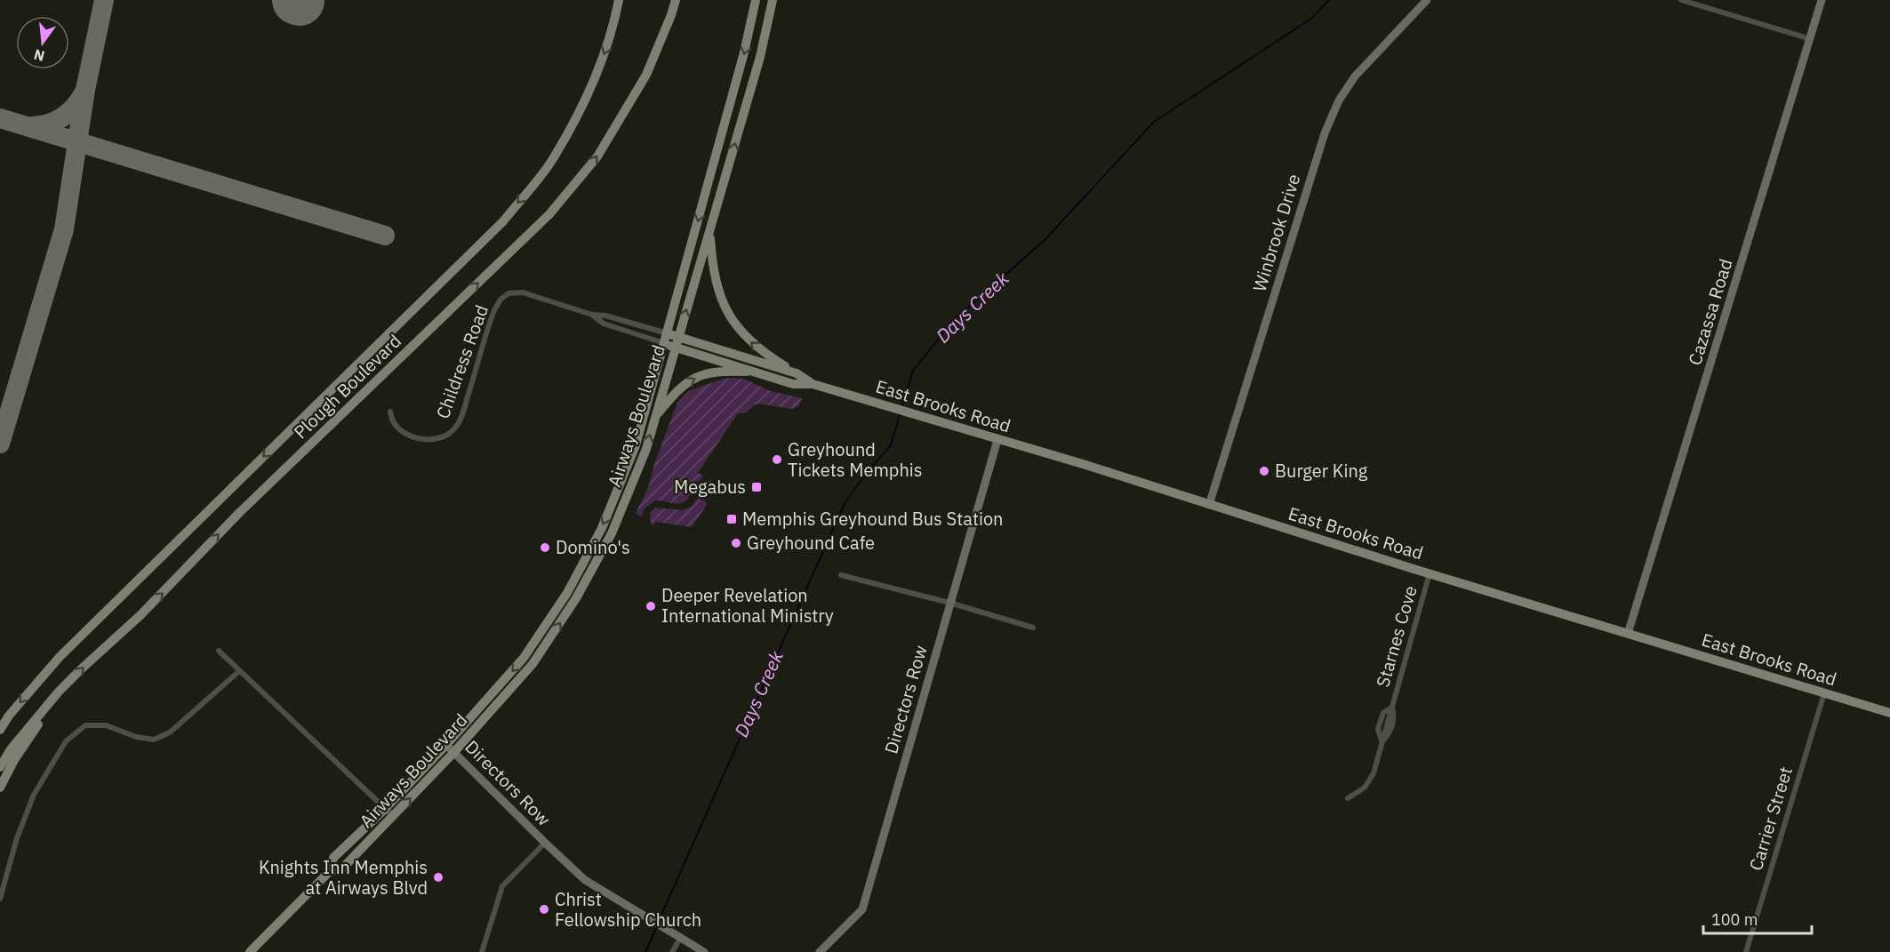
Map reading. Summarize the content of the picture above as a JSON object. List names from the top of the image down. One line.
{"streets":{"main road":["Plough Boulevard","East Brooks Road","Airways Boulevard"],"street":["Winbrook Drive","Cazassa Road","Childress Road","Starnes Cove","Directors Row","Carrier Street"]},"crossings":[["Winbrook Drive","East Brooks Road"],["Cazassa Road","East Brooks Road"],["Childress Road","East Brooks Road"],["East Brooks Road","Airways Boulevard"],["East Brooks Road","Starnes Cove"],["East Brooks Road","Directors Row"],["East Brooks Road","Carrier Street"],["Airways Boulevard","Directors Row"]],"water":["Days Creek"],"places":{"other":["Greyhound Tickets Memphis","Burger King","Greyhound Cafe","Domino's","Deeper Revelation International Ministry","Knights Inn Memphis at Airways Blvd","Christ Fellowship Church"],"transit":["Megabus","Memphis Greyhound Bus Station"]},"scale_bar":"100 m","north":"bottom"}
